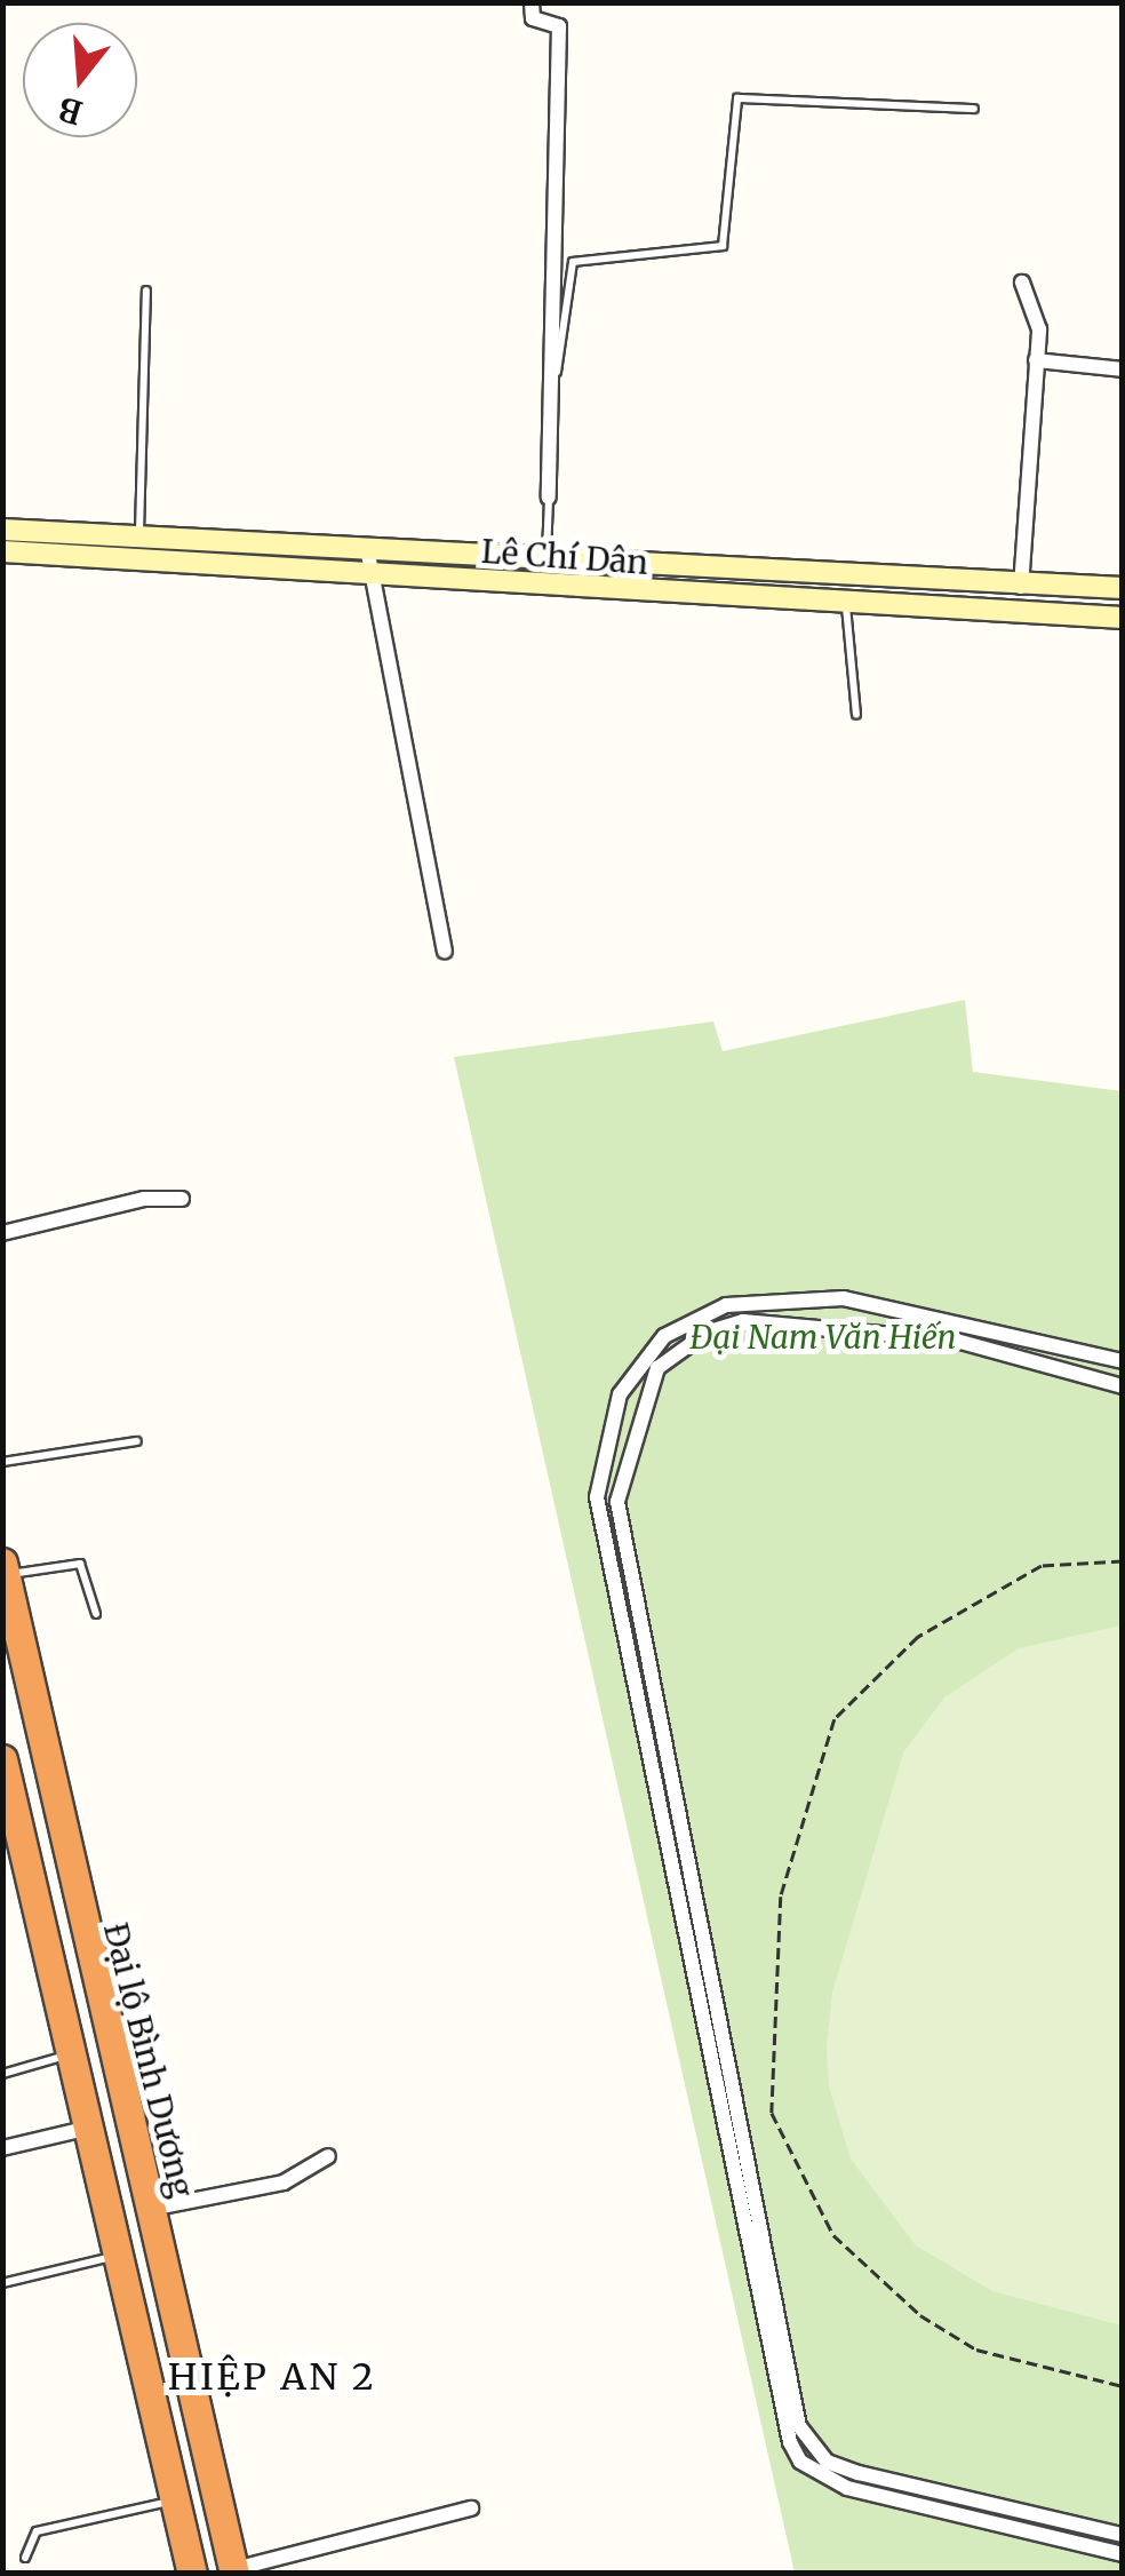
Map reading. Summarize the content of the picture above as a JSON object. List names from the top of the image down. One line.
{"streets":{"highway":["Đại lộ Bình Dương"],"main road":["Lê Chí Dân"]},"districts":["HIỆP AN 2"],"parks":["Đại Nam Văn Hiến"],"north":"bottom"}
